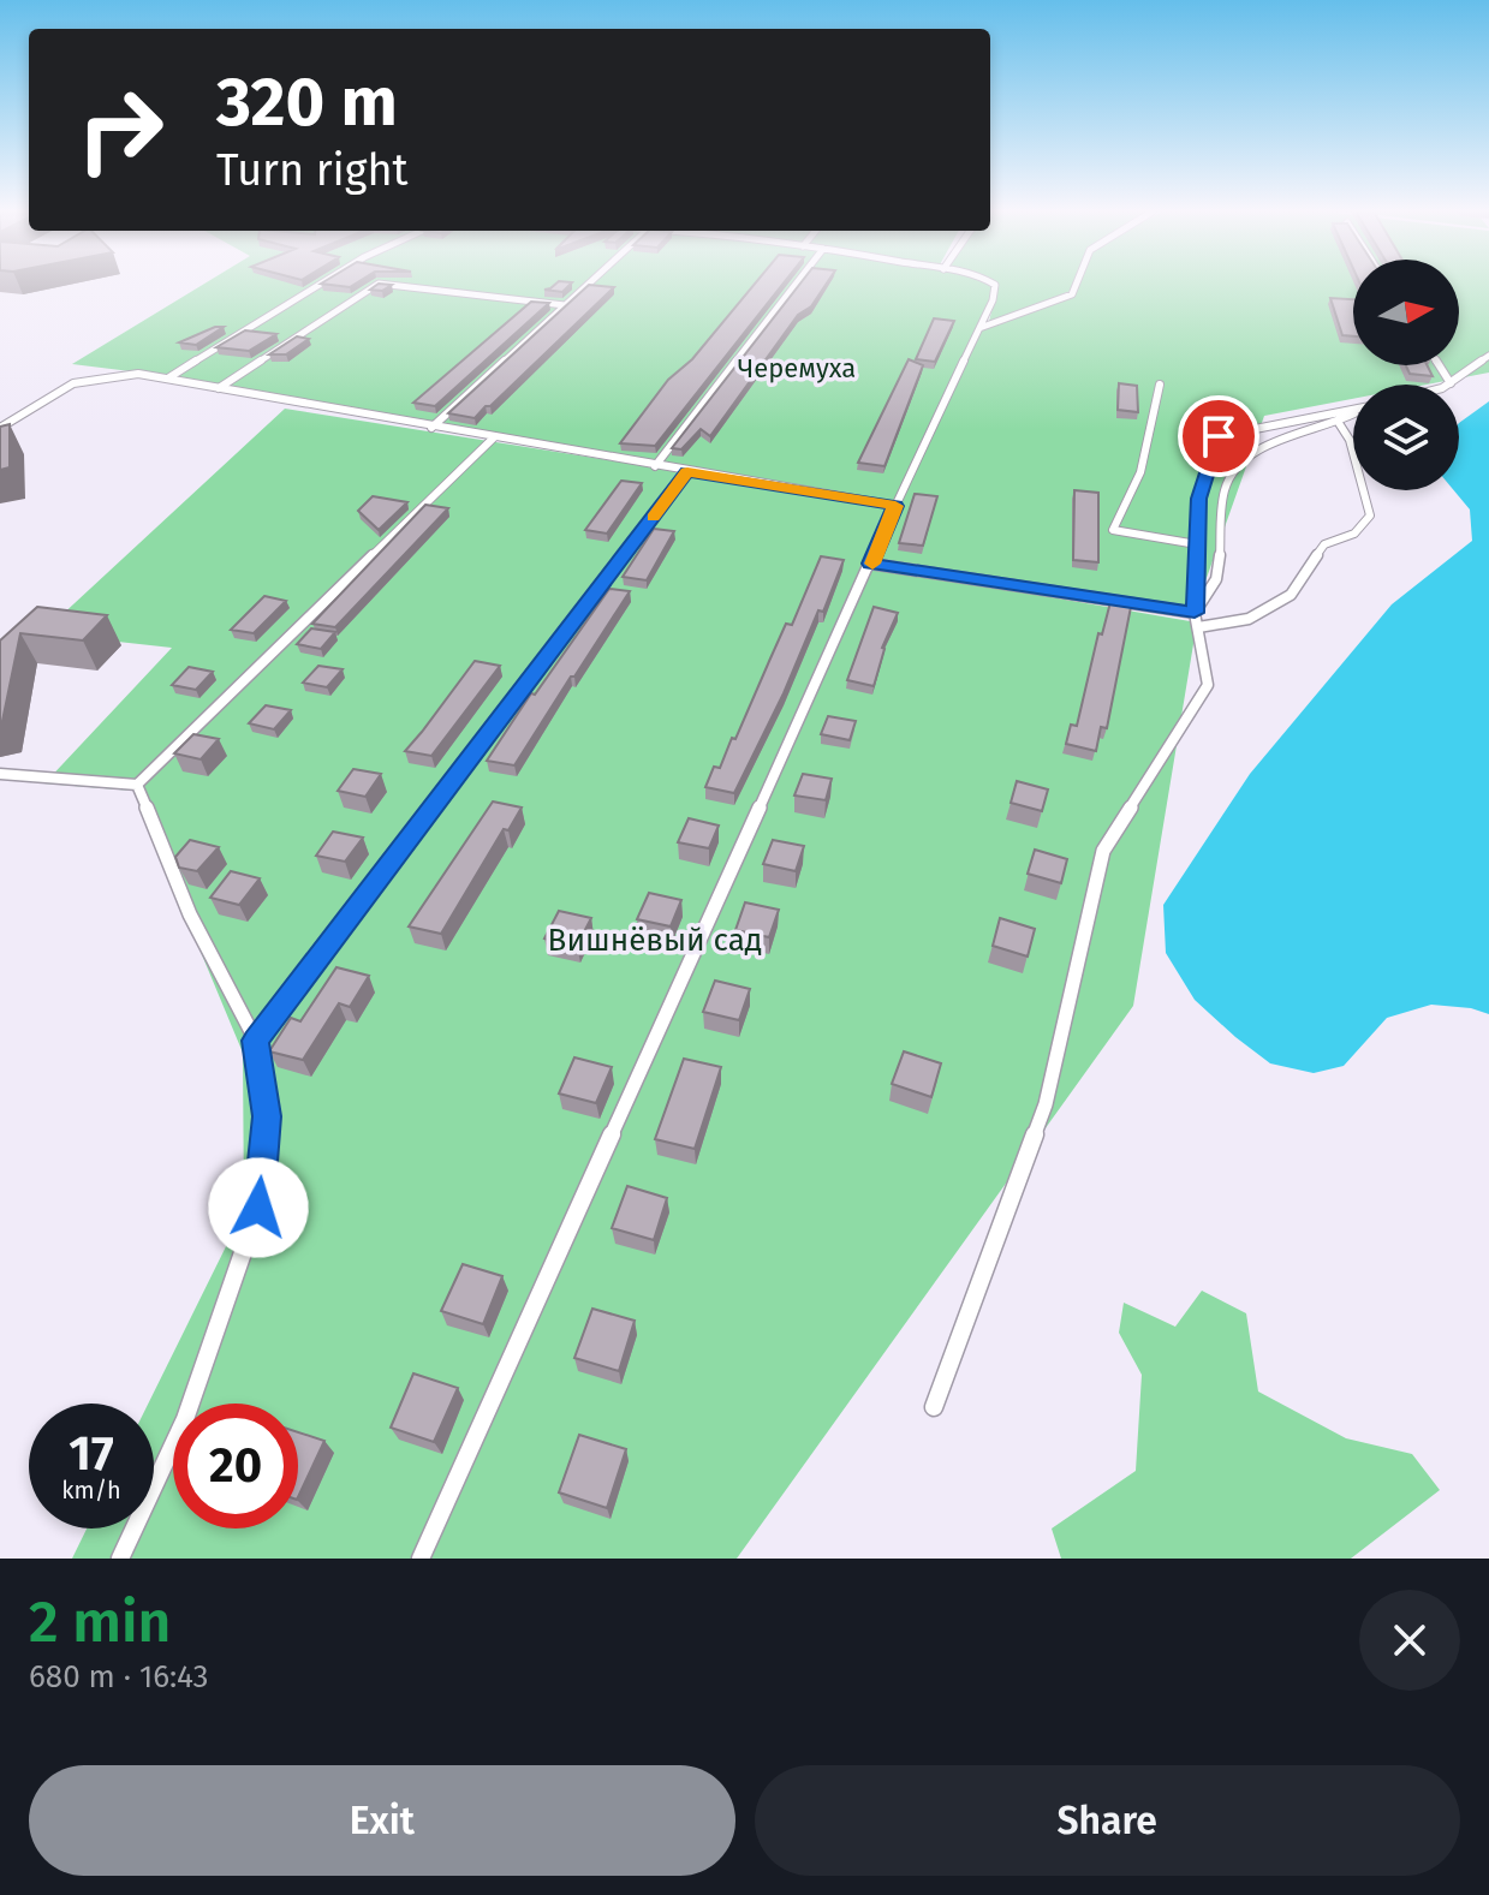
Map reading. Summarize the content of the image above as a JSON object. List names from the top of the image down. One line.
{"parks":["Черемуха","Вишнёвый сад"],"north":"right","page":{"turn":["320 m","Turn right"],"speed":"17 km/h","limit":"20","heading":["2 min","680 m · 16:43"],"buttons":["Exit","Share"]}}
